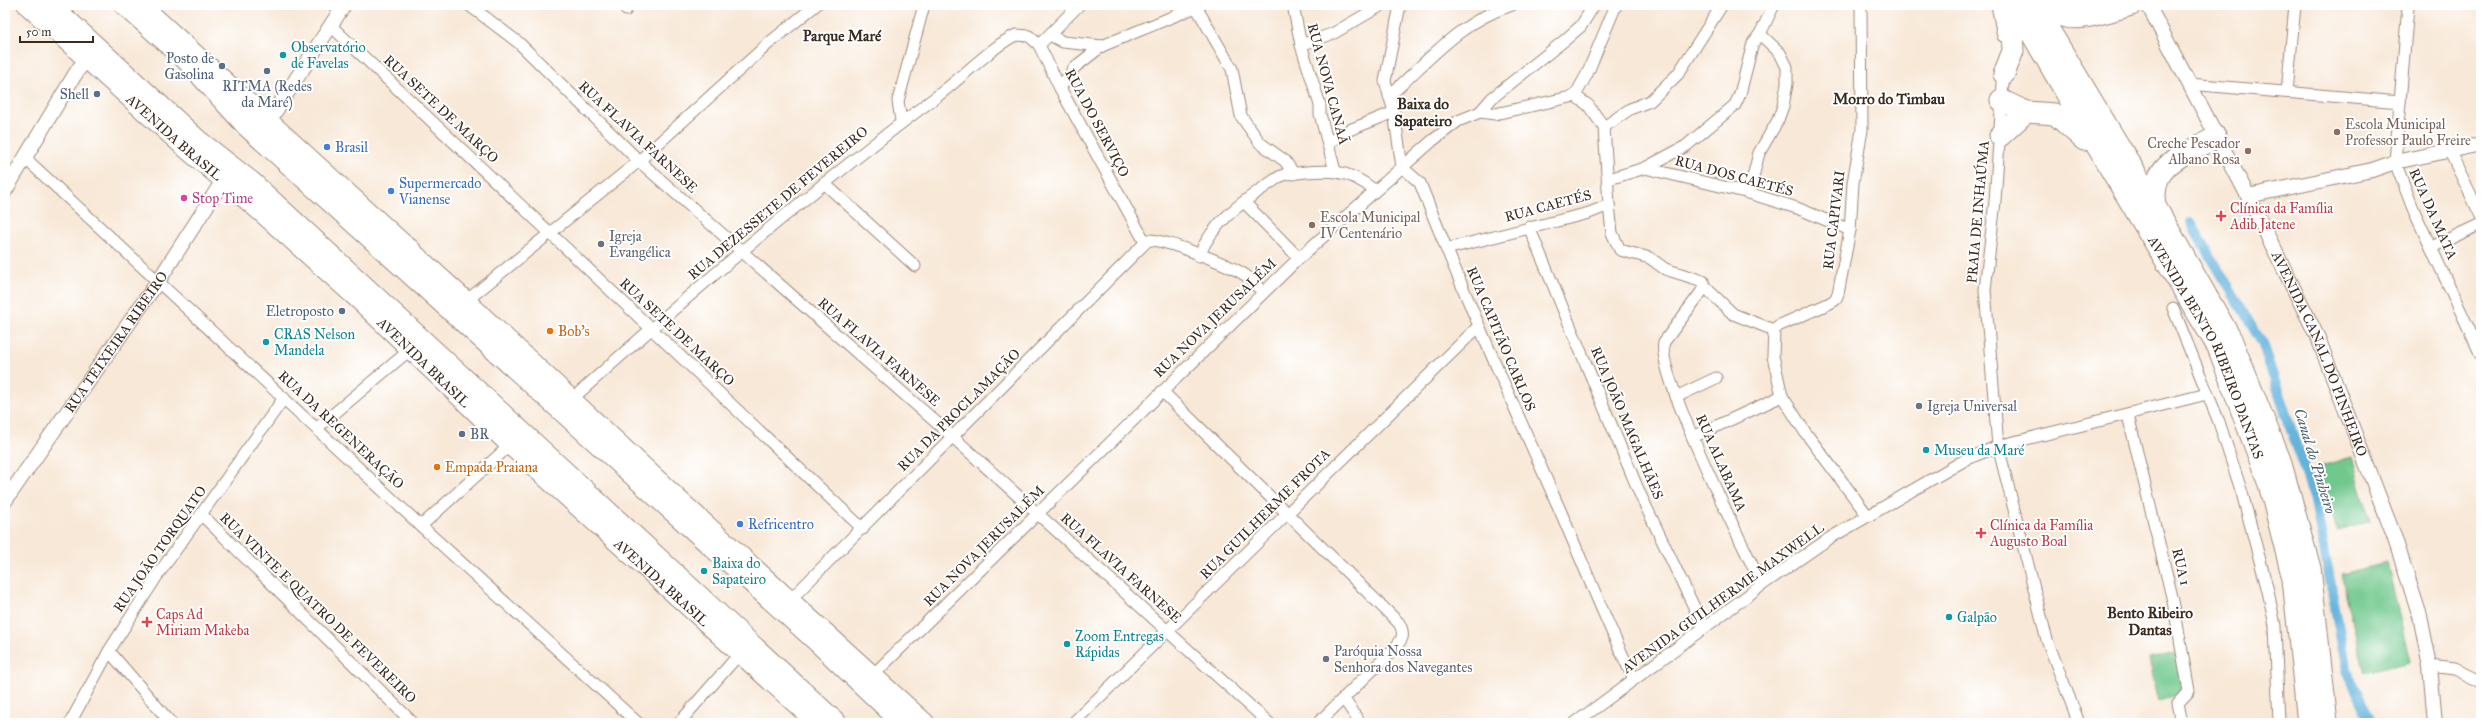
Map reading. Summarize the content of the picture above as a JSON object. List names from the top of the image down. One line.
{"streets":{"highway":["AVENIDA BRASIL","AVENIDA BENTO RIBEIRO DANTAS"],"street":["RUA NOVA CANAÃ","RUA SETE DE MARÇO","RUA DO SERVIÇO","RUA FLAVIA FARNESE","RUA DOS CAETÉS","RUA DEZESSETE DE FEVEREIRO","RUA CAETÉS","PRAIA DE INHAÚMA","RUA DA MATA","RUA CAPIVARI","RUA NOVA JERUSALÉM","RUA CAPITÃO CARLOS","RUA TEIXEIRA RIBEIRO","AVENIDA CANAL DO PINHEIRO","RUA DA PROCLAMAÇÃO","RUA JOÃO MAGALHÃES","RUA DA REGENERAÇÃO","RUA ALABAMA","RUA GUILHERME FROTA","RUA JOÃO TORQUATO","RUA 1","AVENIDA GUILHERME MAXWELL","RUA VINTE E QUATRO DE FEVEREIRO"]},"crossings":[["RUA SETE DE MARÇO","RUA DEZESSETE DE FEVEREIRO"],["RUA SETE DE MARÇO","RUA DA PROCLAMAÇÃO"],["RUA DO SERVIÇO","RUA DEZESSETE DE FEVEREIRO"],["RUA DO SERVIÇO","RUA DA PROCLAMAÇÃO"],["AVENIDA BRASIL","RUA TEIXEIRA RIBEIRO"],["RUA FLAVIA FARNESE","RUA DEZESSETE DE FEVEREIRO"],["RUA FLAVIA FARNESE","RUA NOVA JERUSALÉM"],["RUA FLAVIA FARNESE","RUA DA PROCLAMAÇÃO"],["RUA FLAVIA FARNESE","RUA GUILHERME FROTA"],["RUA DOS CAETÉS","RUA CAPIVARI"],["RUA CAETÉS","RUA CAPITÃO CARLOS"],["RUA CAETÉS","RUA JOÃO MAGALHÃES"],["PRAIA DE INHAÚMA","AVENIDA GUILHERME MAXWELL"],["RUA NOVA JERUSALÉM","RUA CAPITÃO CARLOS"],["RUA CAPITÃO CARLOS","RUA GUILHERME FROTA"],["RUA CAPITÃO CARLOS","AVENIDA GUILHERME MAXWELL"],["RUA TEIXEIRA RIBEIRO","RUA DA REGENERAÇÃO"],["RUA JOÃO MAGALHÃES","AVENIDA GUILHERME MAXWELL"],["RUA DA REGENERAÇÃO","RUA JOÃO TORQUATO"],["RUA ALABAMA","AVENIDA GUILHERME MAXWELL"],["RUA JOÃO TORQUATO","RUA VINTE E QUATRO DE FEVEREIRO"],["RUA 1","AVENIDA GUILHERME MAXWELL"]],"districts":["Parque Maré","Morro do Timbau","Baixa do Sapateiro","Bento Ribeiro Dantas"],"water":["Canal do Pinheiro"],"places":{"other":["Observatório de Favelas","Posto de Gasolina","RITMA (Redes da Maré)","Shell","Escola Municipal Professor Paulo Freire","Brasil","Creche Pescador Albano Rosa","Supermercado Vianense","Stop Time","Escola Municipal IV Centenário","Igreja Evangélica","Eletroposto","Bob's","CRAS Nelson Mandela","Igreja Universal","BR","Museu da Maré","Empada Praiana","Refricentro","Baixa do Sapateiro","Galpão","Zoom Entregas Rápidas","Paróquia Nossa Senhora dos Navegantes"],"health":["Clínica da Família Adib Jatene","Clínica da Família Augusto Boal","Caps Ad Miriam Makeba"]},"scale_bar":"50 m"}
